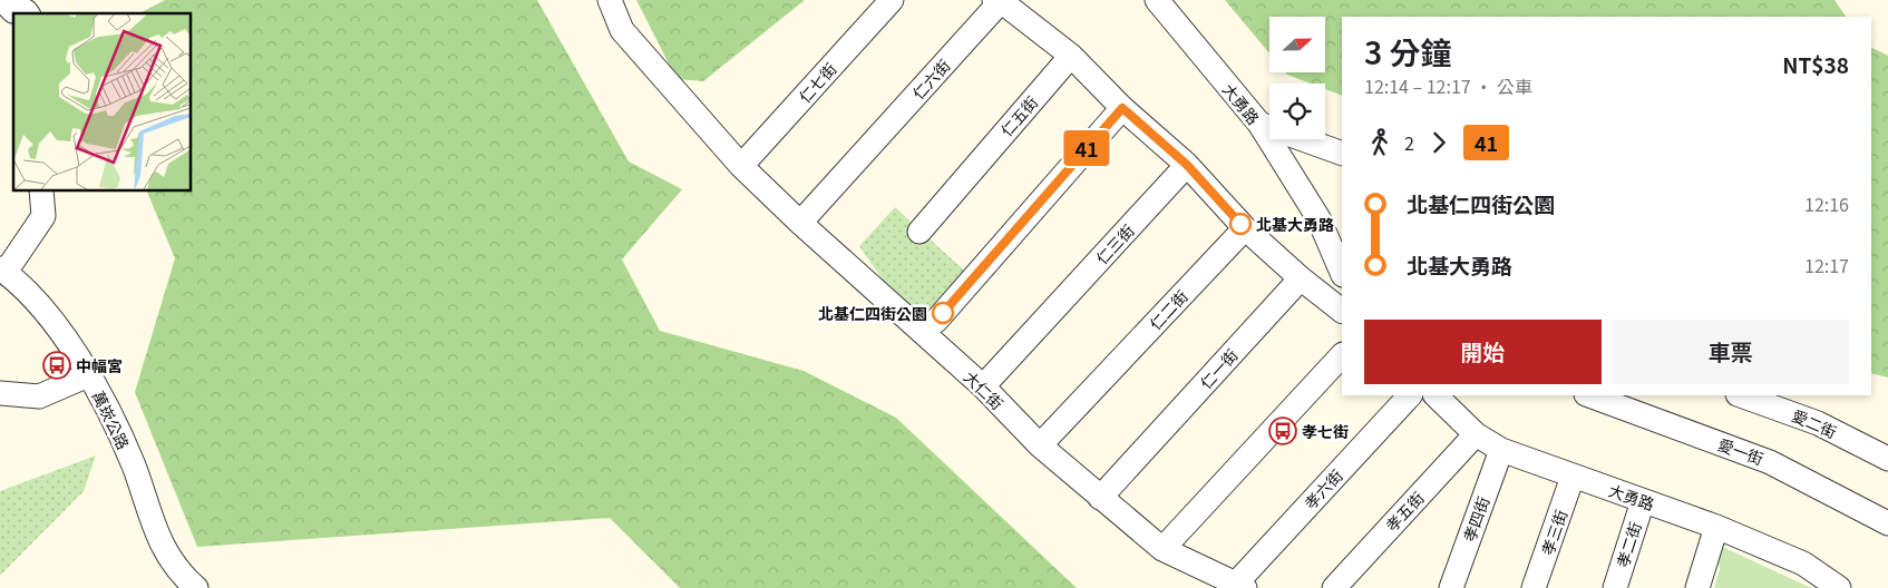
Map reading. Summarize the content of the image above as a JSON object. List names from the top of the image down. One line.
{"streets":{"street":["仁六街","仁七街","大勇路","仁五街","仁三街","仁二街","仁一街","大仁街","萬崁公路","愛二街","愛一街","孝六街","孝五街","孝四街","孝三街","孝二街"]},"crossings":[["仁六街","仁五街"],["仁六街","大仁街"],["仁七街","大仁街"],["大勇路","孝五街"],["大勇路","孝四街"],["大勇路","孝三街"],["大勇路","孝二街"],["仁三街","大仁街"],["仁二街","大仁街"],["仁一街","大仁街"],["大仁街","孝六街"]],"places":{"other":["北基大勇路","北基仁四街公園"],"bus stop":["中幅宮","孝七街"]},"lines":["bus line 41"],"north":"right","page":{"on_map":"41","heading":["3 分鐘","12:14 – 12:17 · 公車","NT$38"],"legs":["2","41"],"list":[{"name":"北基仁四街公園","value":"12:16"},{"name":"北基大勇路","value":"12:17"}],"buttons":["開始","車票"]}}
